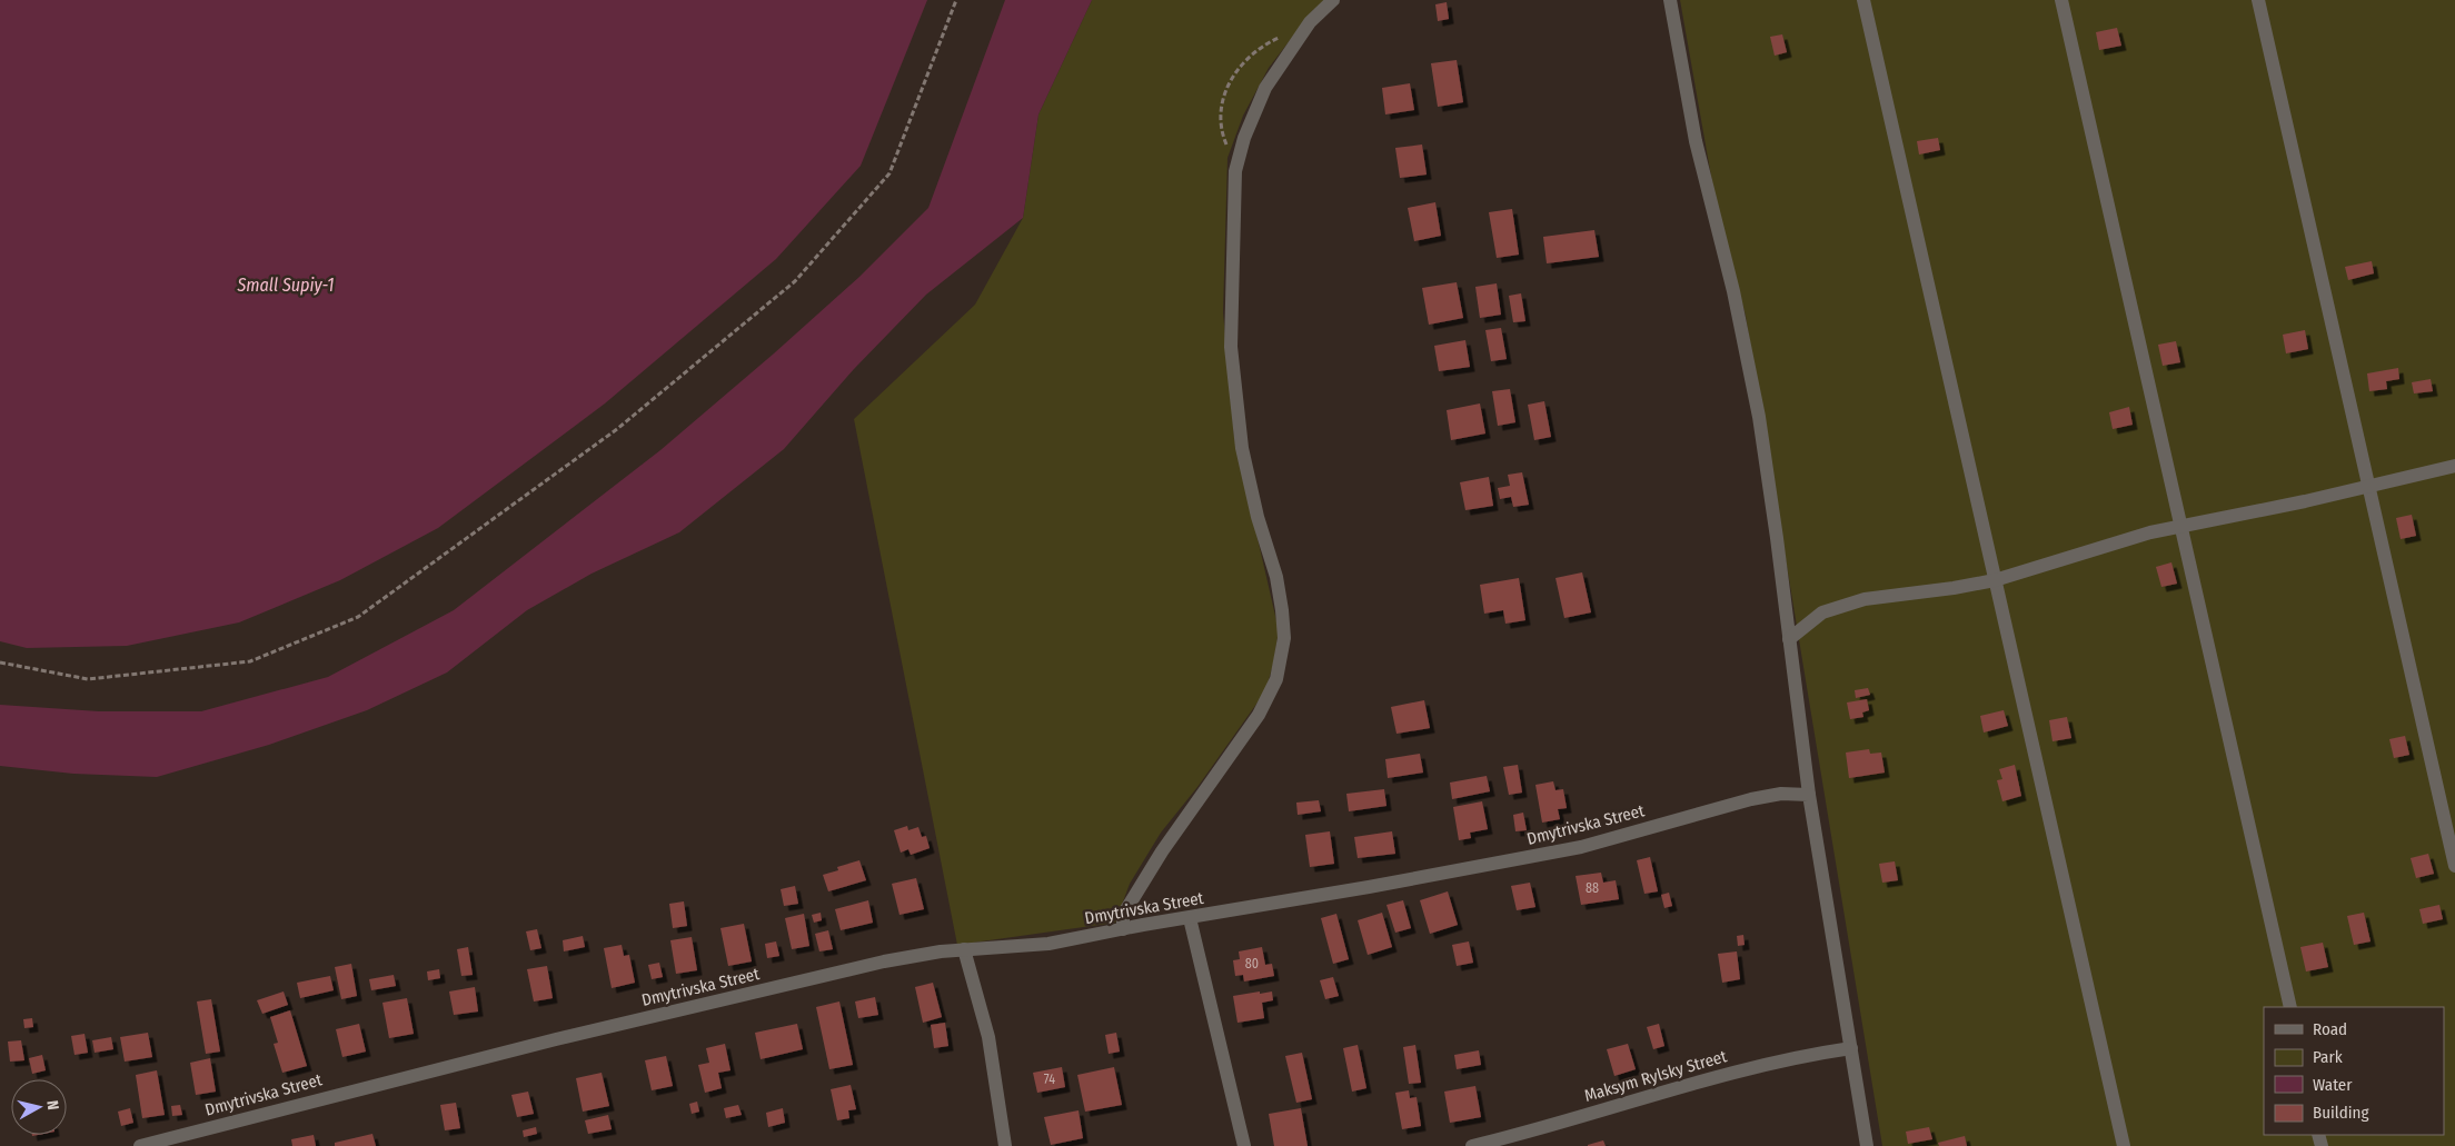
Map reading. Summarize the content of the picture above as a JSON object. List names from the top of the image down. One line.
{"streets":{"street":["Dmytrivska Street","Maksym Rylsky Street"]},"water":["Small Supiy-1"],"house_numbers":["88","80","74"],"legend":["Road","Park","Water","Building"],"north":"right"}
